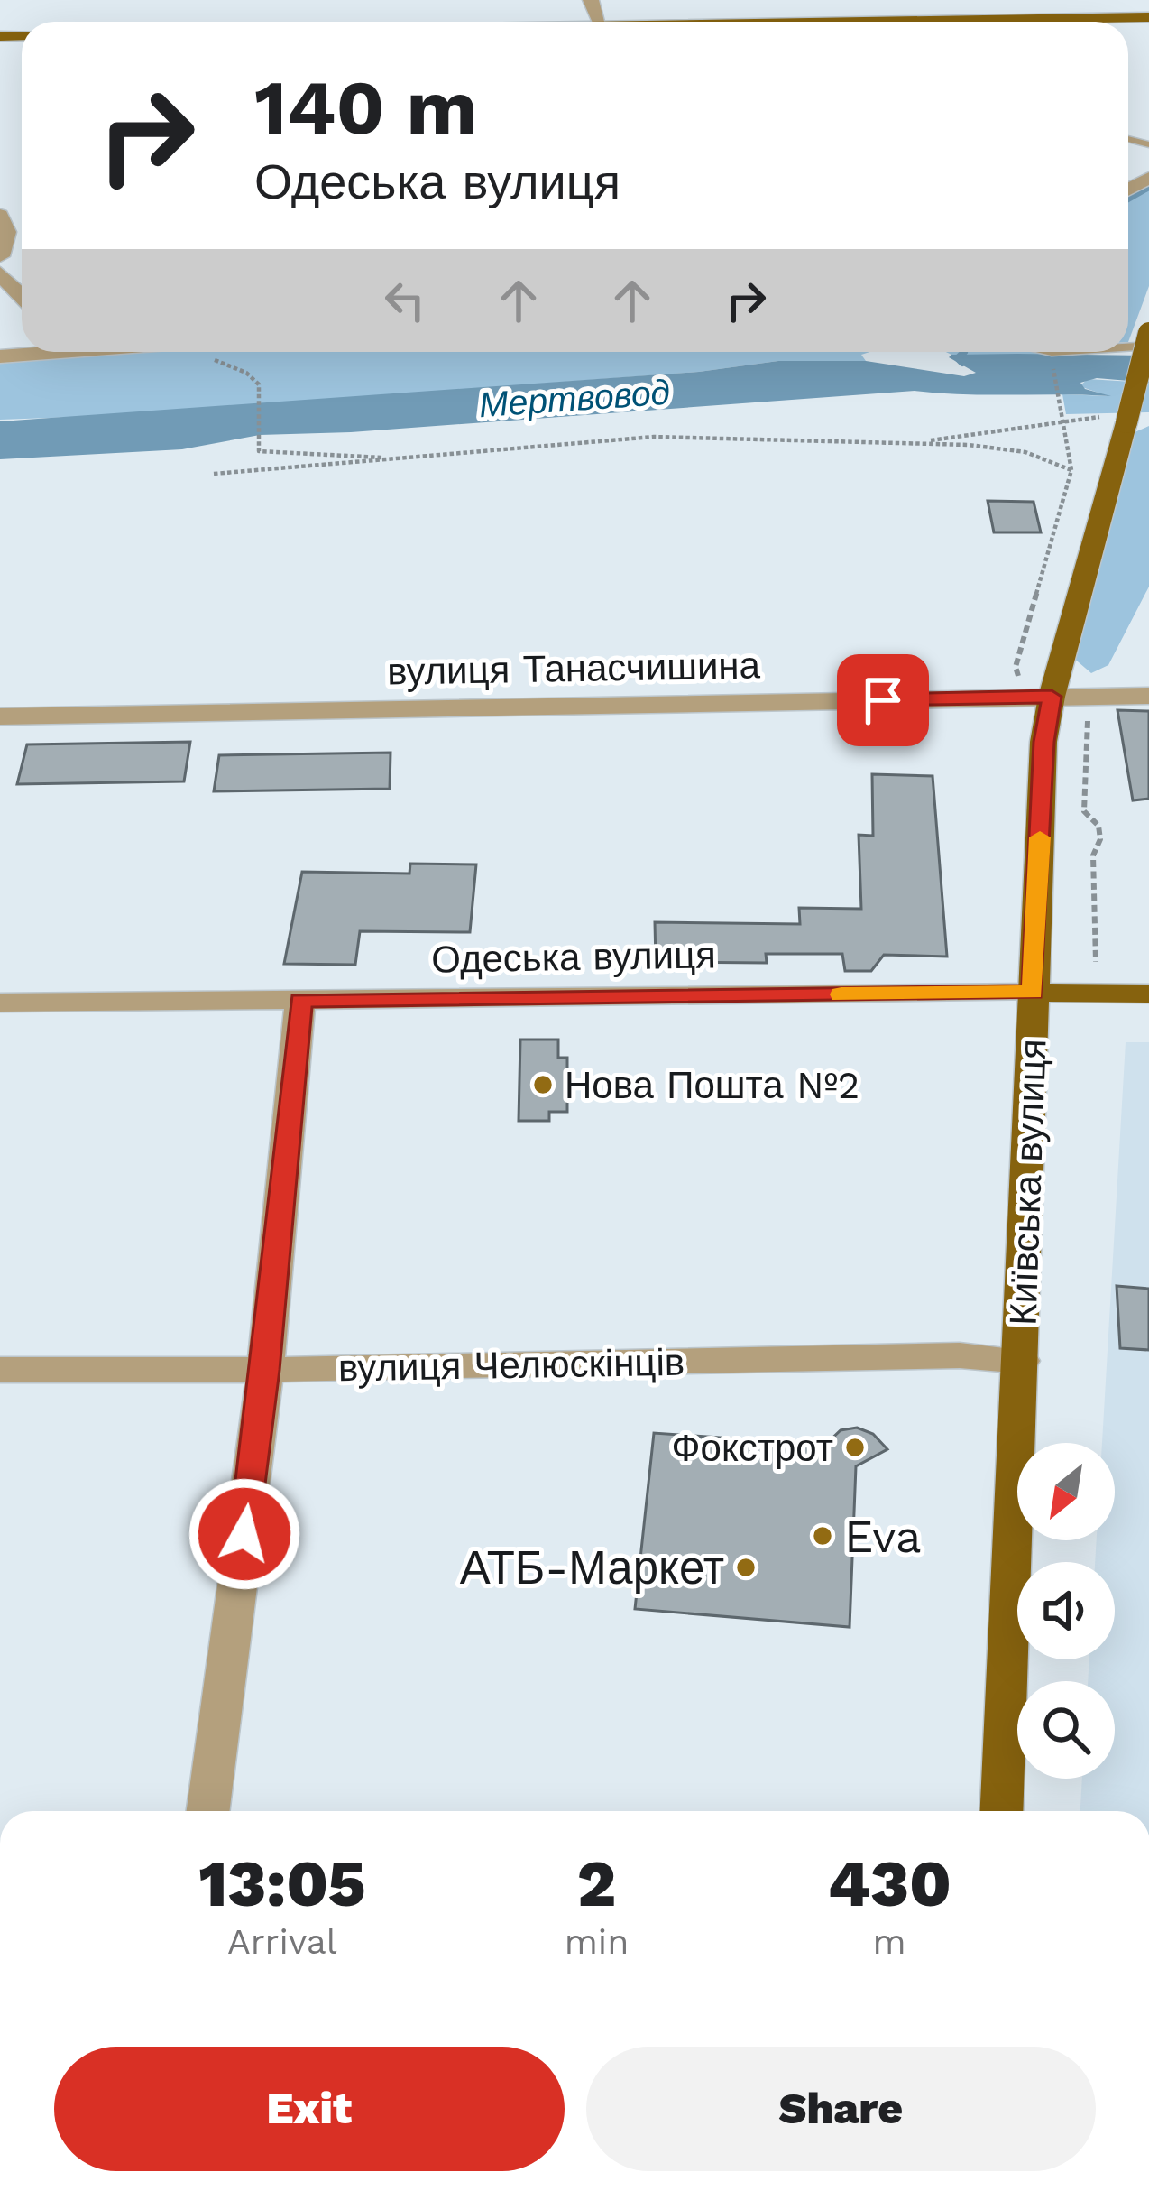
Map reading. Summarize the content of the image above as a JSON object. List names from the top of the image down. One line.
{"streets":{"main road":["Одеська вулиця","Київська вулиця"],"street":["вулиця Танасчишина","вулиця Челюскінців"]},"crossings":[["вулиця Танасчишина","Київська вулиця"],["Одеська вулиця","Київська вулиця"],["Київська вулиця","вулиця Челюскінців"]],"water":["Мертвовод"],"places":["Нова Пошта №2","Фокстрот","Eva","АТБ-Маркет"],"north":"bottom left","page":{"turn":["140 m","Одеська вулиця"],"eta":["13:05","Arrival","2","min","430","m"],"buttons":["Exit","Share"]}}
